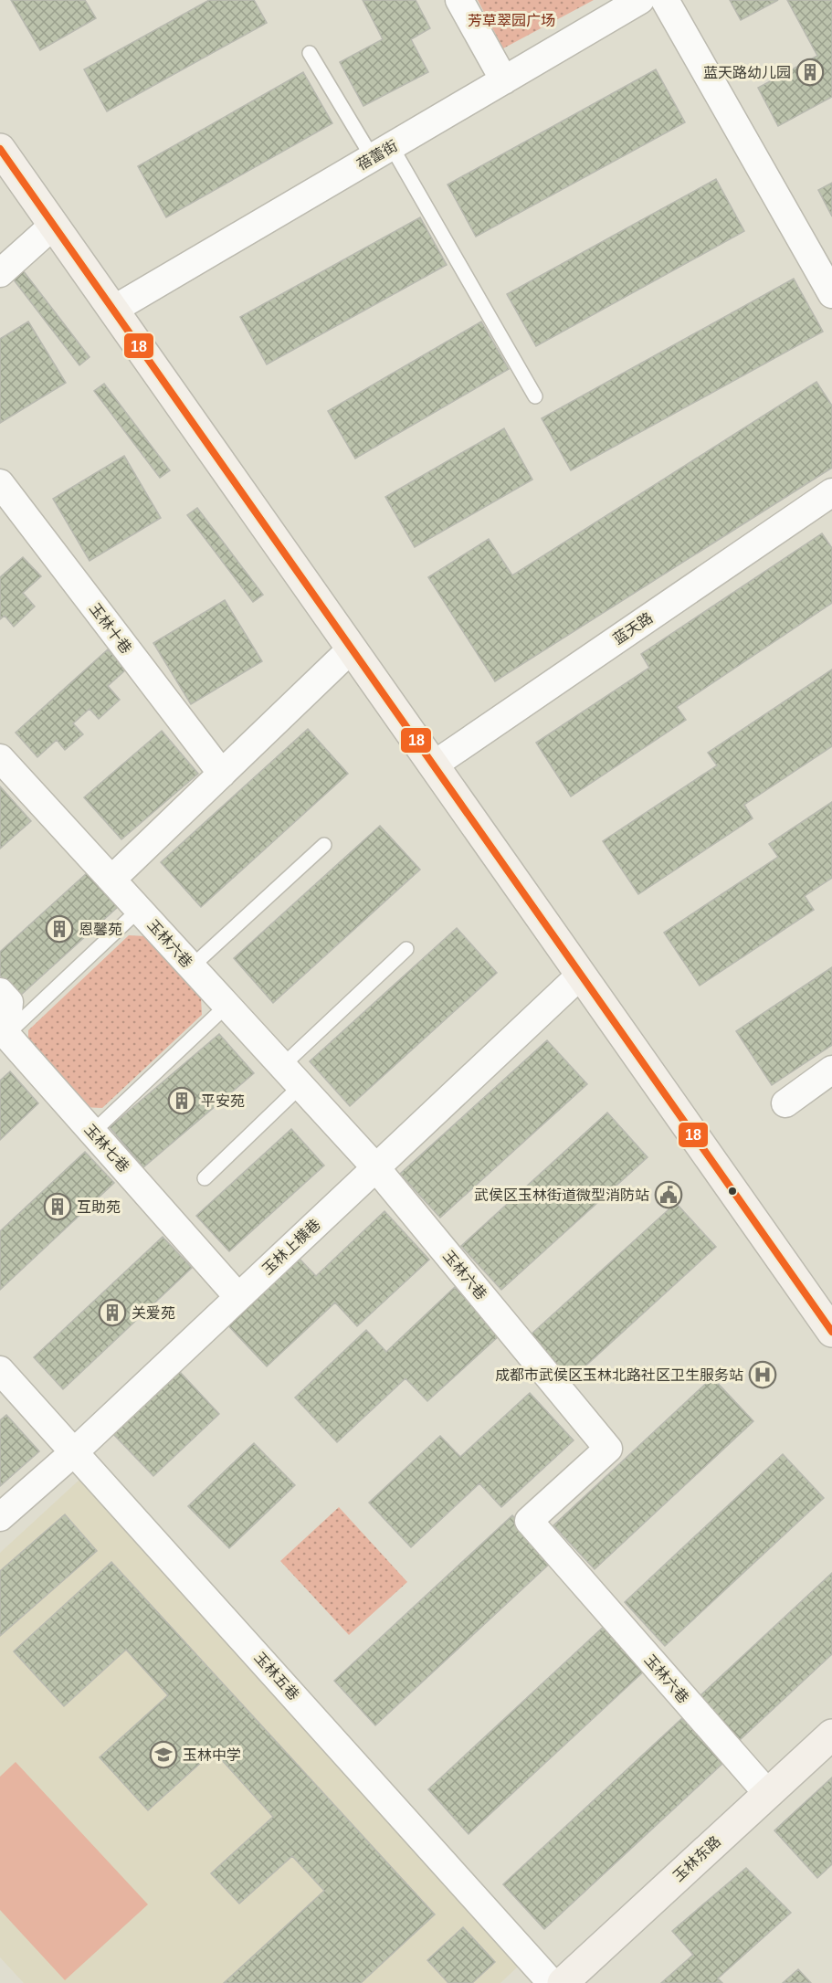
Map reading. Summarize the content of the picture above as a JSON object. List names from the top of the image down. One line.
{"streets":{"main road":["玉林东路"],"street":["蓓蕾街","玉林十巷","蓝天路","玉林六巷","玉林七巷","玉林上横巷","玉林五巷"]},"crossings":[["玉林六巷","玉林上横巷"],["玉林六巷","玉林东路"],["玉林七巷","玉林上横巷"],["玉林上横巷","玉林五巷"]],"parks":["芳草翠园广场"],"places":{"building":["蓝天路幼儿园","恩馨苑","平安苑","互助苑","关爱苑"],"public building":["武侯区玉林街道微型消防站"],"hospital":["成都市武侯区玉林北路社区卫生服务站"],"school or university":["玉林中学"]},"lines":["transit line 18"]}
